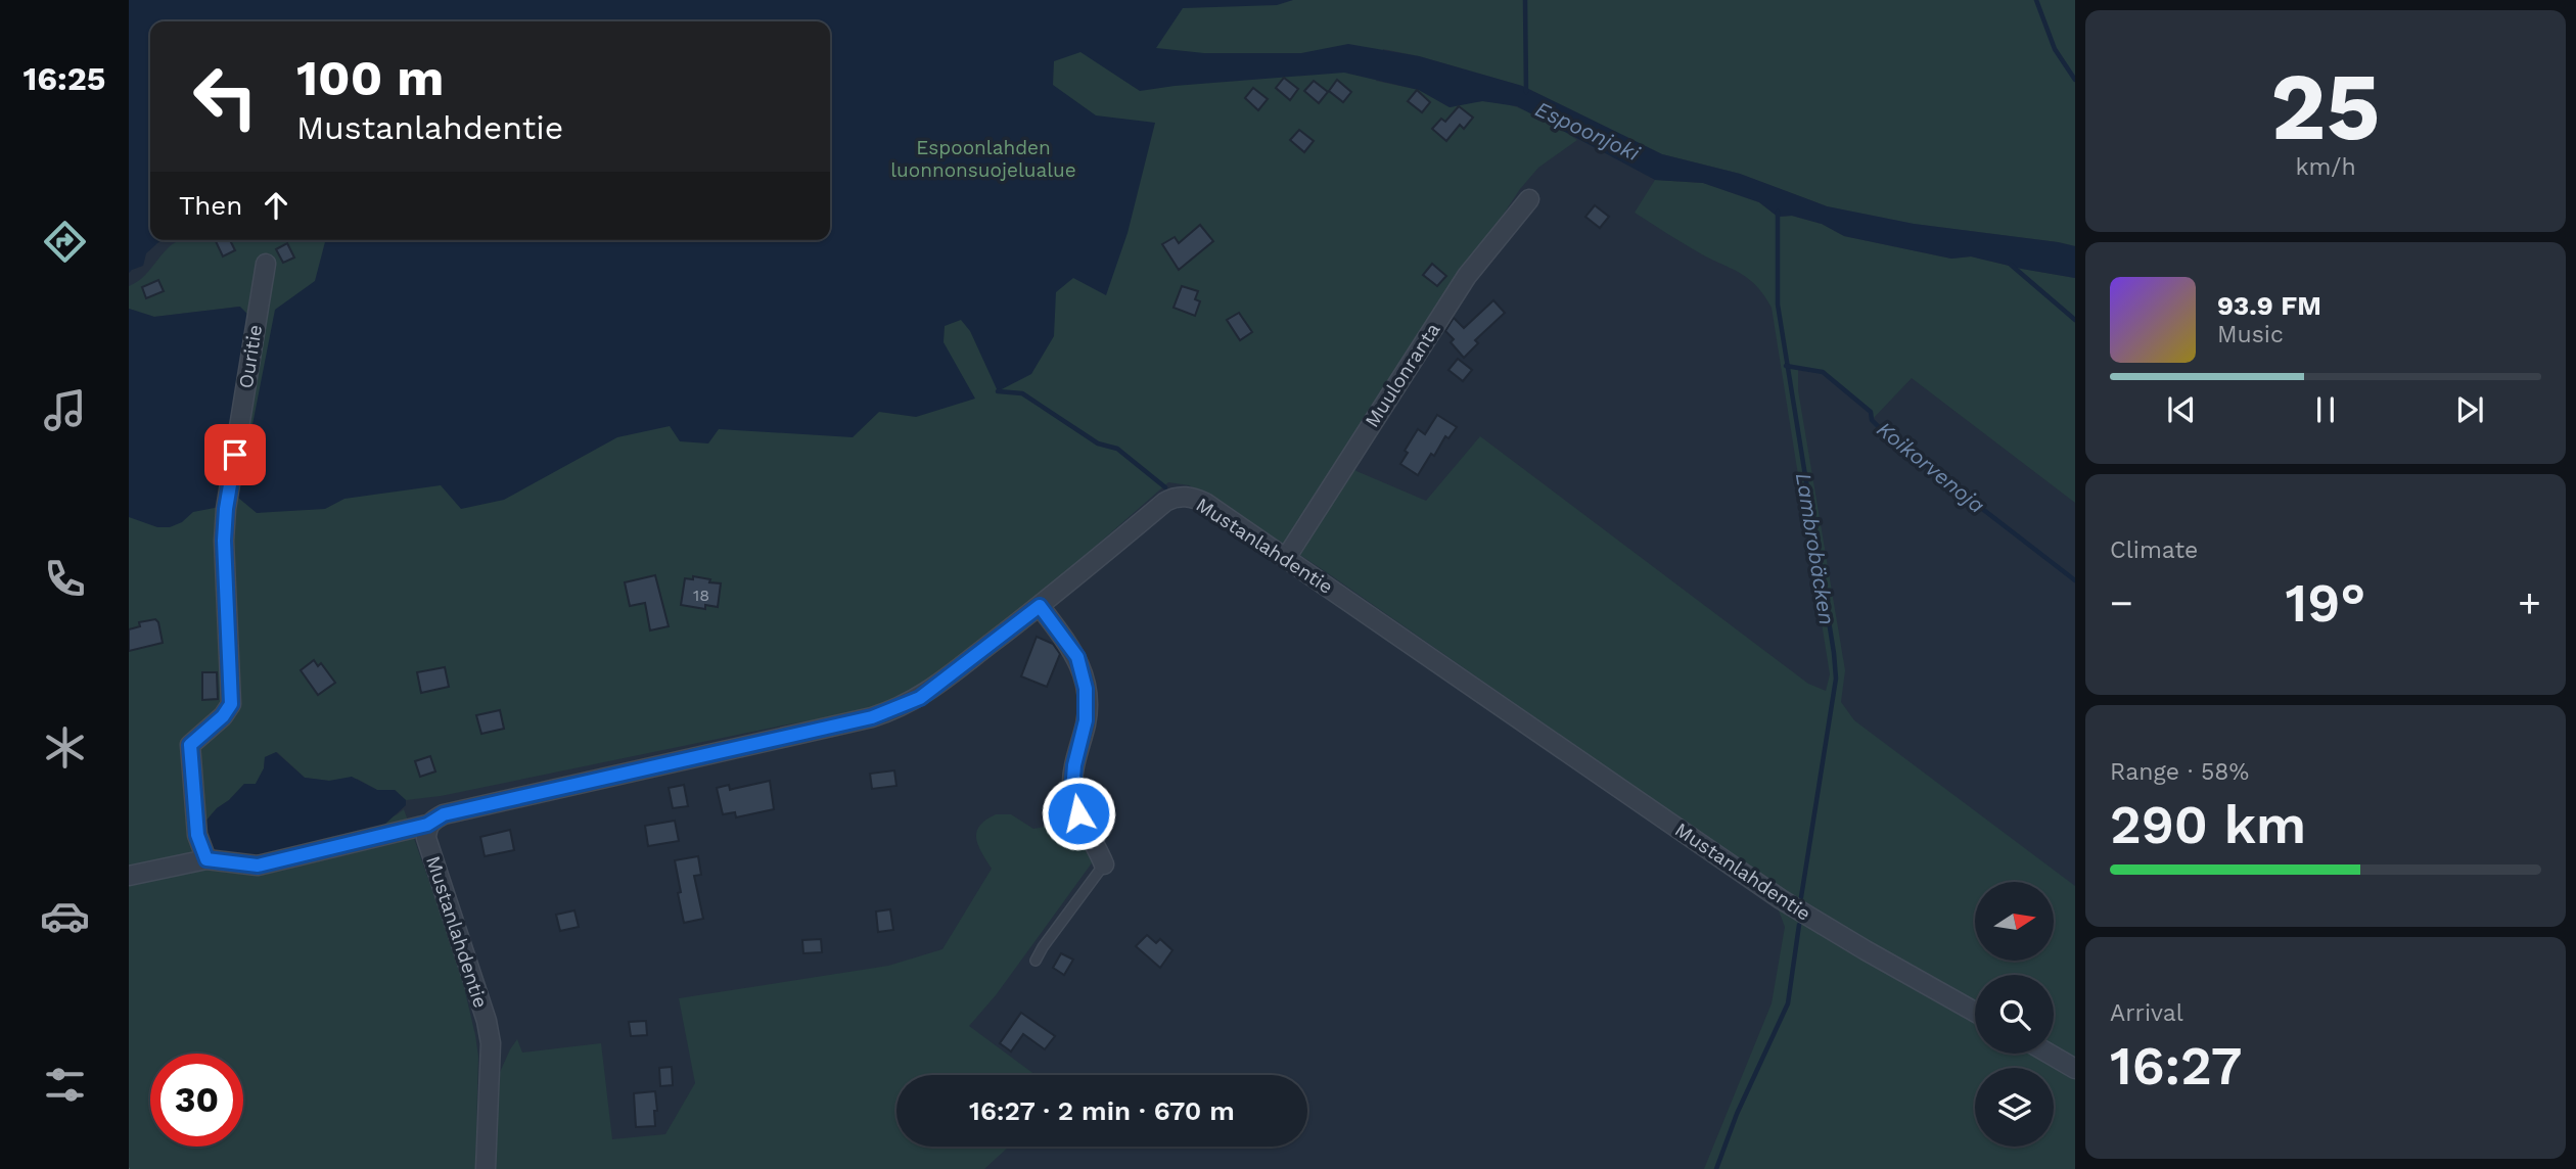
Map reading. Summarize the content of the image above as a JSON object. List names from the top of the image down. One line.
{"streets":{"street":["Ouritie","Muulonranta","Mustanlahdentie"]},"crossings":[["Muulonranta","Mustanlahdentie"]],"water":["Espoonjoki","Koikorvenoja","Lambrobäcken"],"parks":["Espoonlahden luonnonsuojelualue"],"house_numbers":["18"],"north":"right","page":{"tabs":"16:25","tile":[["25","km/h"],"Climate",["Range · 58%","290 km"],["Arrival","16:27"]],"turn":["100 m","Mustanlahdentie"],"then":"Then","song":["93.9 FM","Music"],"heat":["−","19°","+"],"limit":"30","trip":"16:27 · 2 min · 670 m"}}
